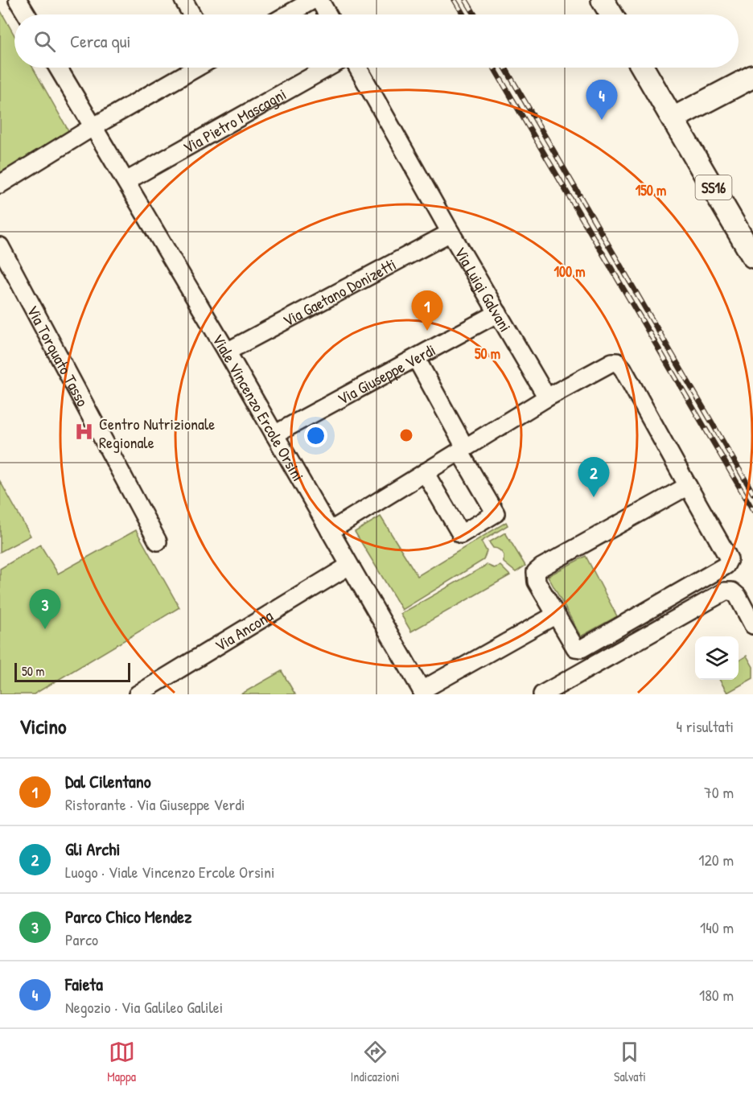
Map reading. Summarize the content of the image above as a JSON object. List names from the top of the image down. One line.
{"streets":{"main road":["SS16"],"street":["Via Pietro Mascagni","Via Luigi Galvani","Via Gaetano Donizetti","Via Torquato Tasso","Via Giuseppe Verdi","Viale Vincenzo Ercole Orsini","Via Ancona"]},"crossings":[["Via Pietro Mascagni","Viale Vincenzo Ercole Orsini"],["Via Luigi Galvani","Via Gaetano Donizetti"],["Via Luigi Galvani","Via Giuseppe Verdi"],["Via Gaetano Donizetti","Viale Vincenzo Ercole Orsini"],["Via Giuseppe Verdi","Viale Vincenzo Ercole Orsini"],["Viale Vincenzo Ercole Orsini","Via Ancona"]],"places":{"hospital":["Centro Nutrizionale Regionale"]},"scale_bar":"50 m","page":{"search":"Cerca qui","pins":["4","1","2","3"],"scale":"50 m","heading":["Vicino","4 risultati"],"list":[{"mark":"1","name":"Dal Cilentano","note":"Ristorante · Via Giuseppe Verdi","value":"70 m"},{"mark":"2","name":"Gli Archi","note":"Luogo · Viale Vincenzo Ercole Orsini","value":"120 m"},{"mark":"3","name":"Parco Chico Mendez","note":"Parco","value":"140 m"},{"mark":"4","name":"Faieta","note":"Negozio · Via Galileo Galilei","value":"180 m"}],"nav":["Mappa","Indicazioni","Salvati"]},"rings":["150 m","100 m","50 m"]}
